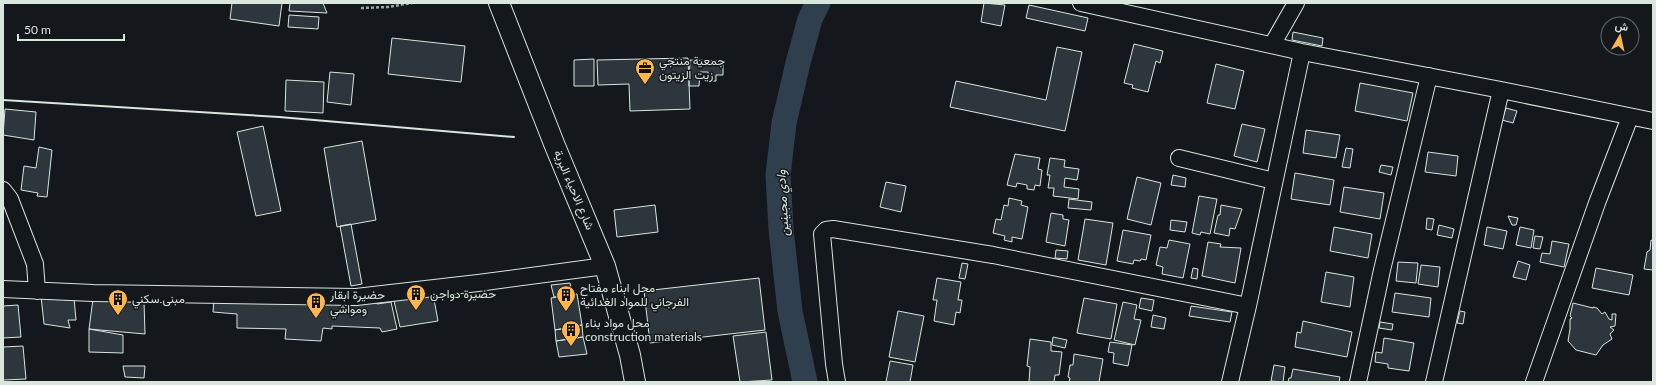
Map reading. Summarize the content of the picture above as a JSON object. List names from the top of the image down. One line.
{"streets":{"main road":["شارع الاحياء البرية"]},"water":["وادي مجينين"],"places":{"office":["جمعية منتجي زيت الزيتون"],"building":["حضيرة دواجن","محل ابناء مفتاح الفرجاني للمواد الغدائية","مبنى سكني","حضيرة ابقار ومواشي","محل مواد بناء construction materials"]},"scale_bar":"50 m","north":"top"}
